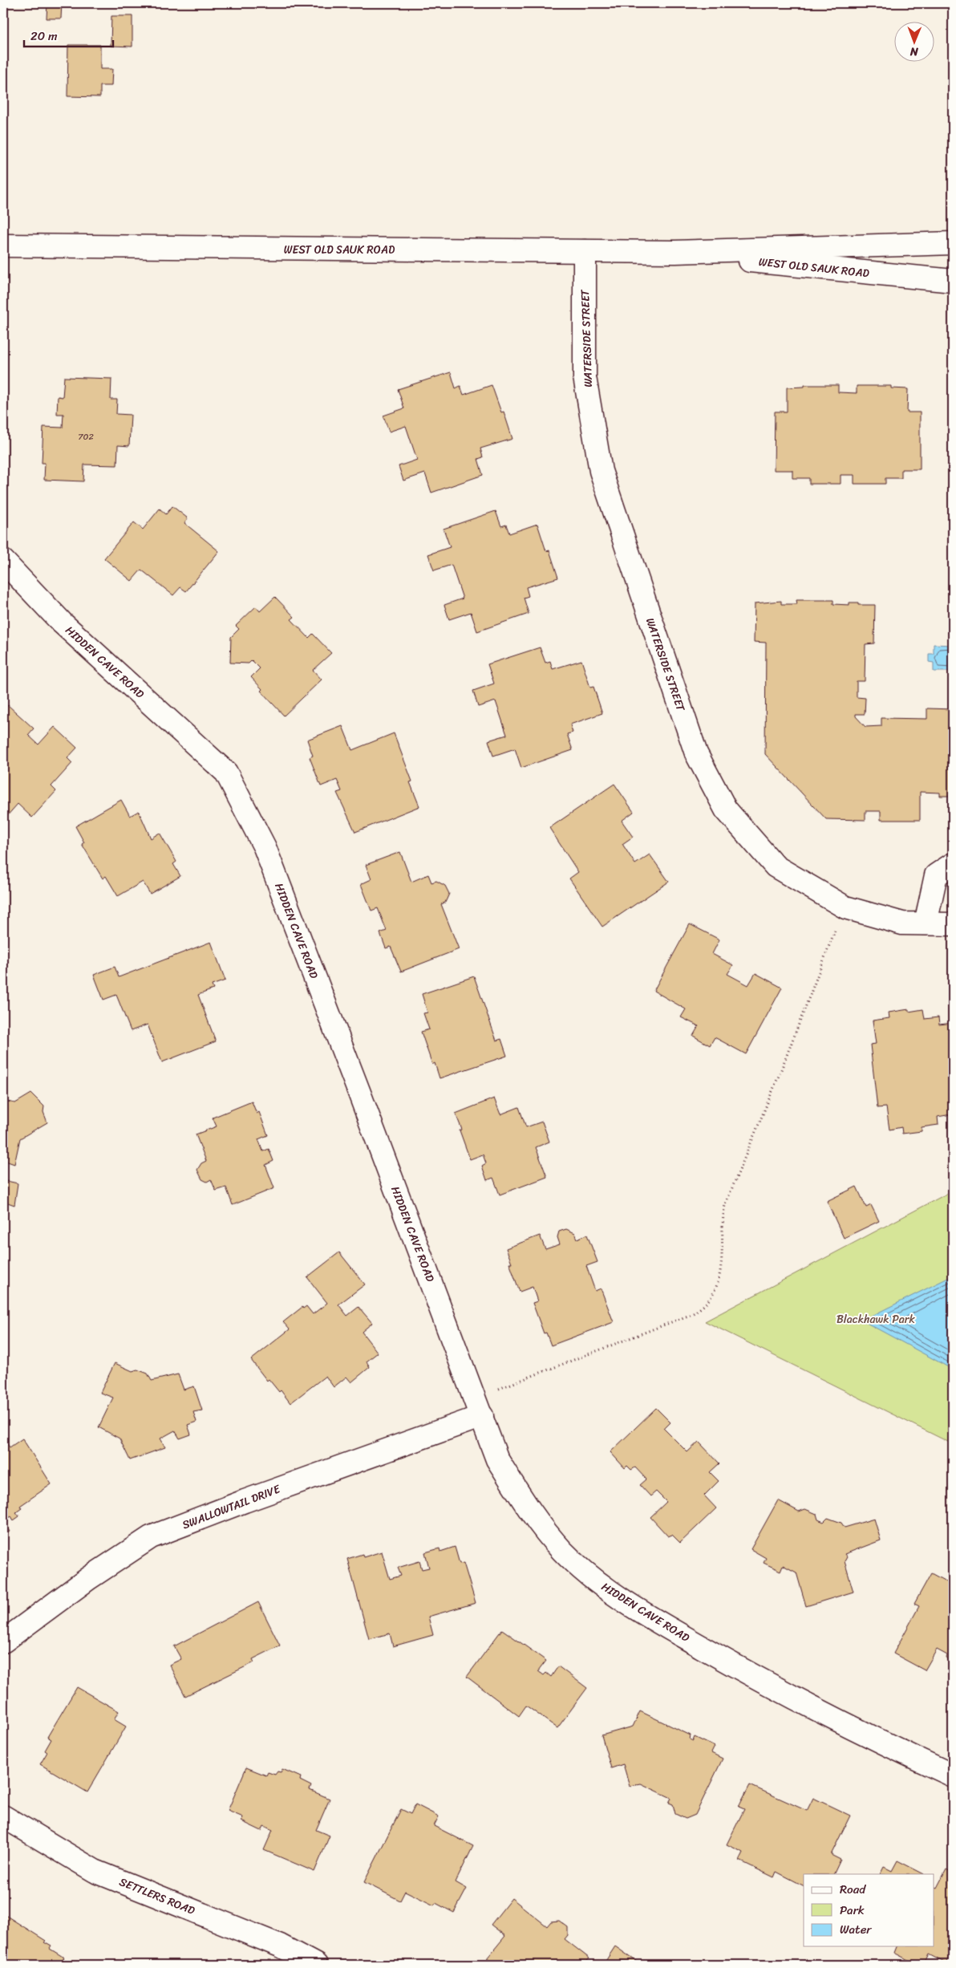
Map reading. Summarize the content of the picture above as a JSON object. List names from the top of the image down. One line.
{"streets":{"street":["WEST OLD SAUK ROAD","WATERSIDE STREET","HIDDEN CAVE ROAD","SWALLOWTAIL DRIVE","SETTLERS ROAD"]},"crossings":[["WEST OLD SAUK ROAD","WATERSIDE STREET"],["HIDDEN CAVE ROAD","SWALLOWTAIL DRIVE"]],"parks":["Blackhawk Park"],"house_numbers":["702"],"legend":["Road","Park","Water"],"scale_bar":"20 m","north":"bottom"}
